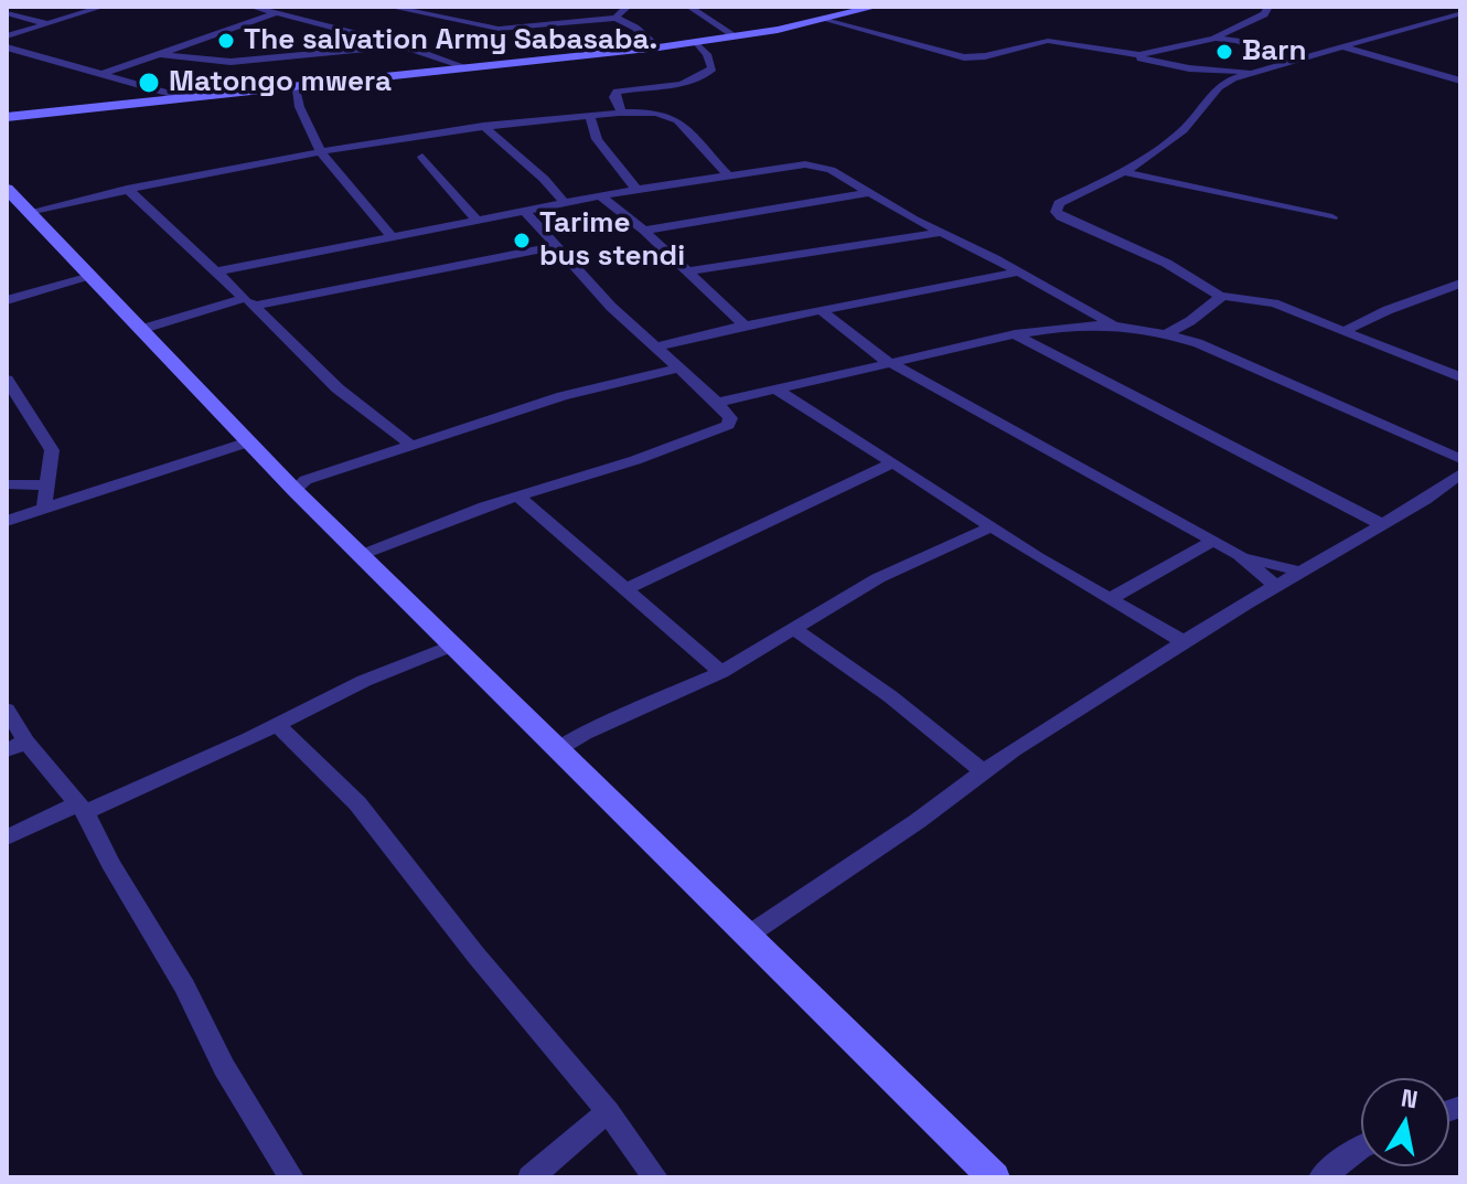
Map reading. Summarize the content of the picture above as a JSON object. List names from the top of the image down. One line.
{"places":["The salvation Army Sabasaba.","Barn","Matongo mwera","Tarime bus stendi"],"north":"top"}
